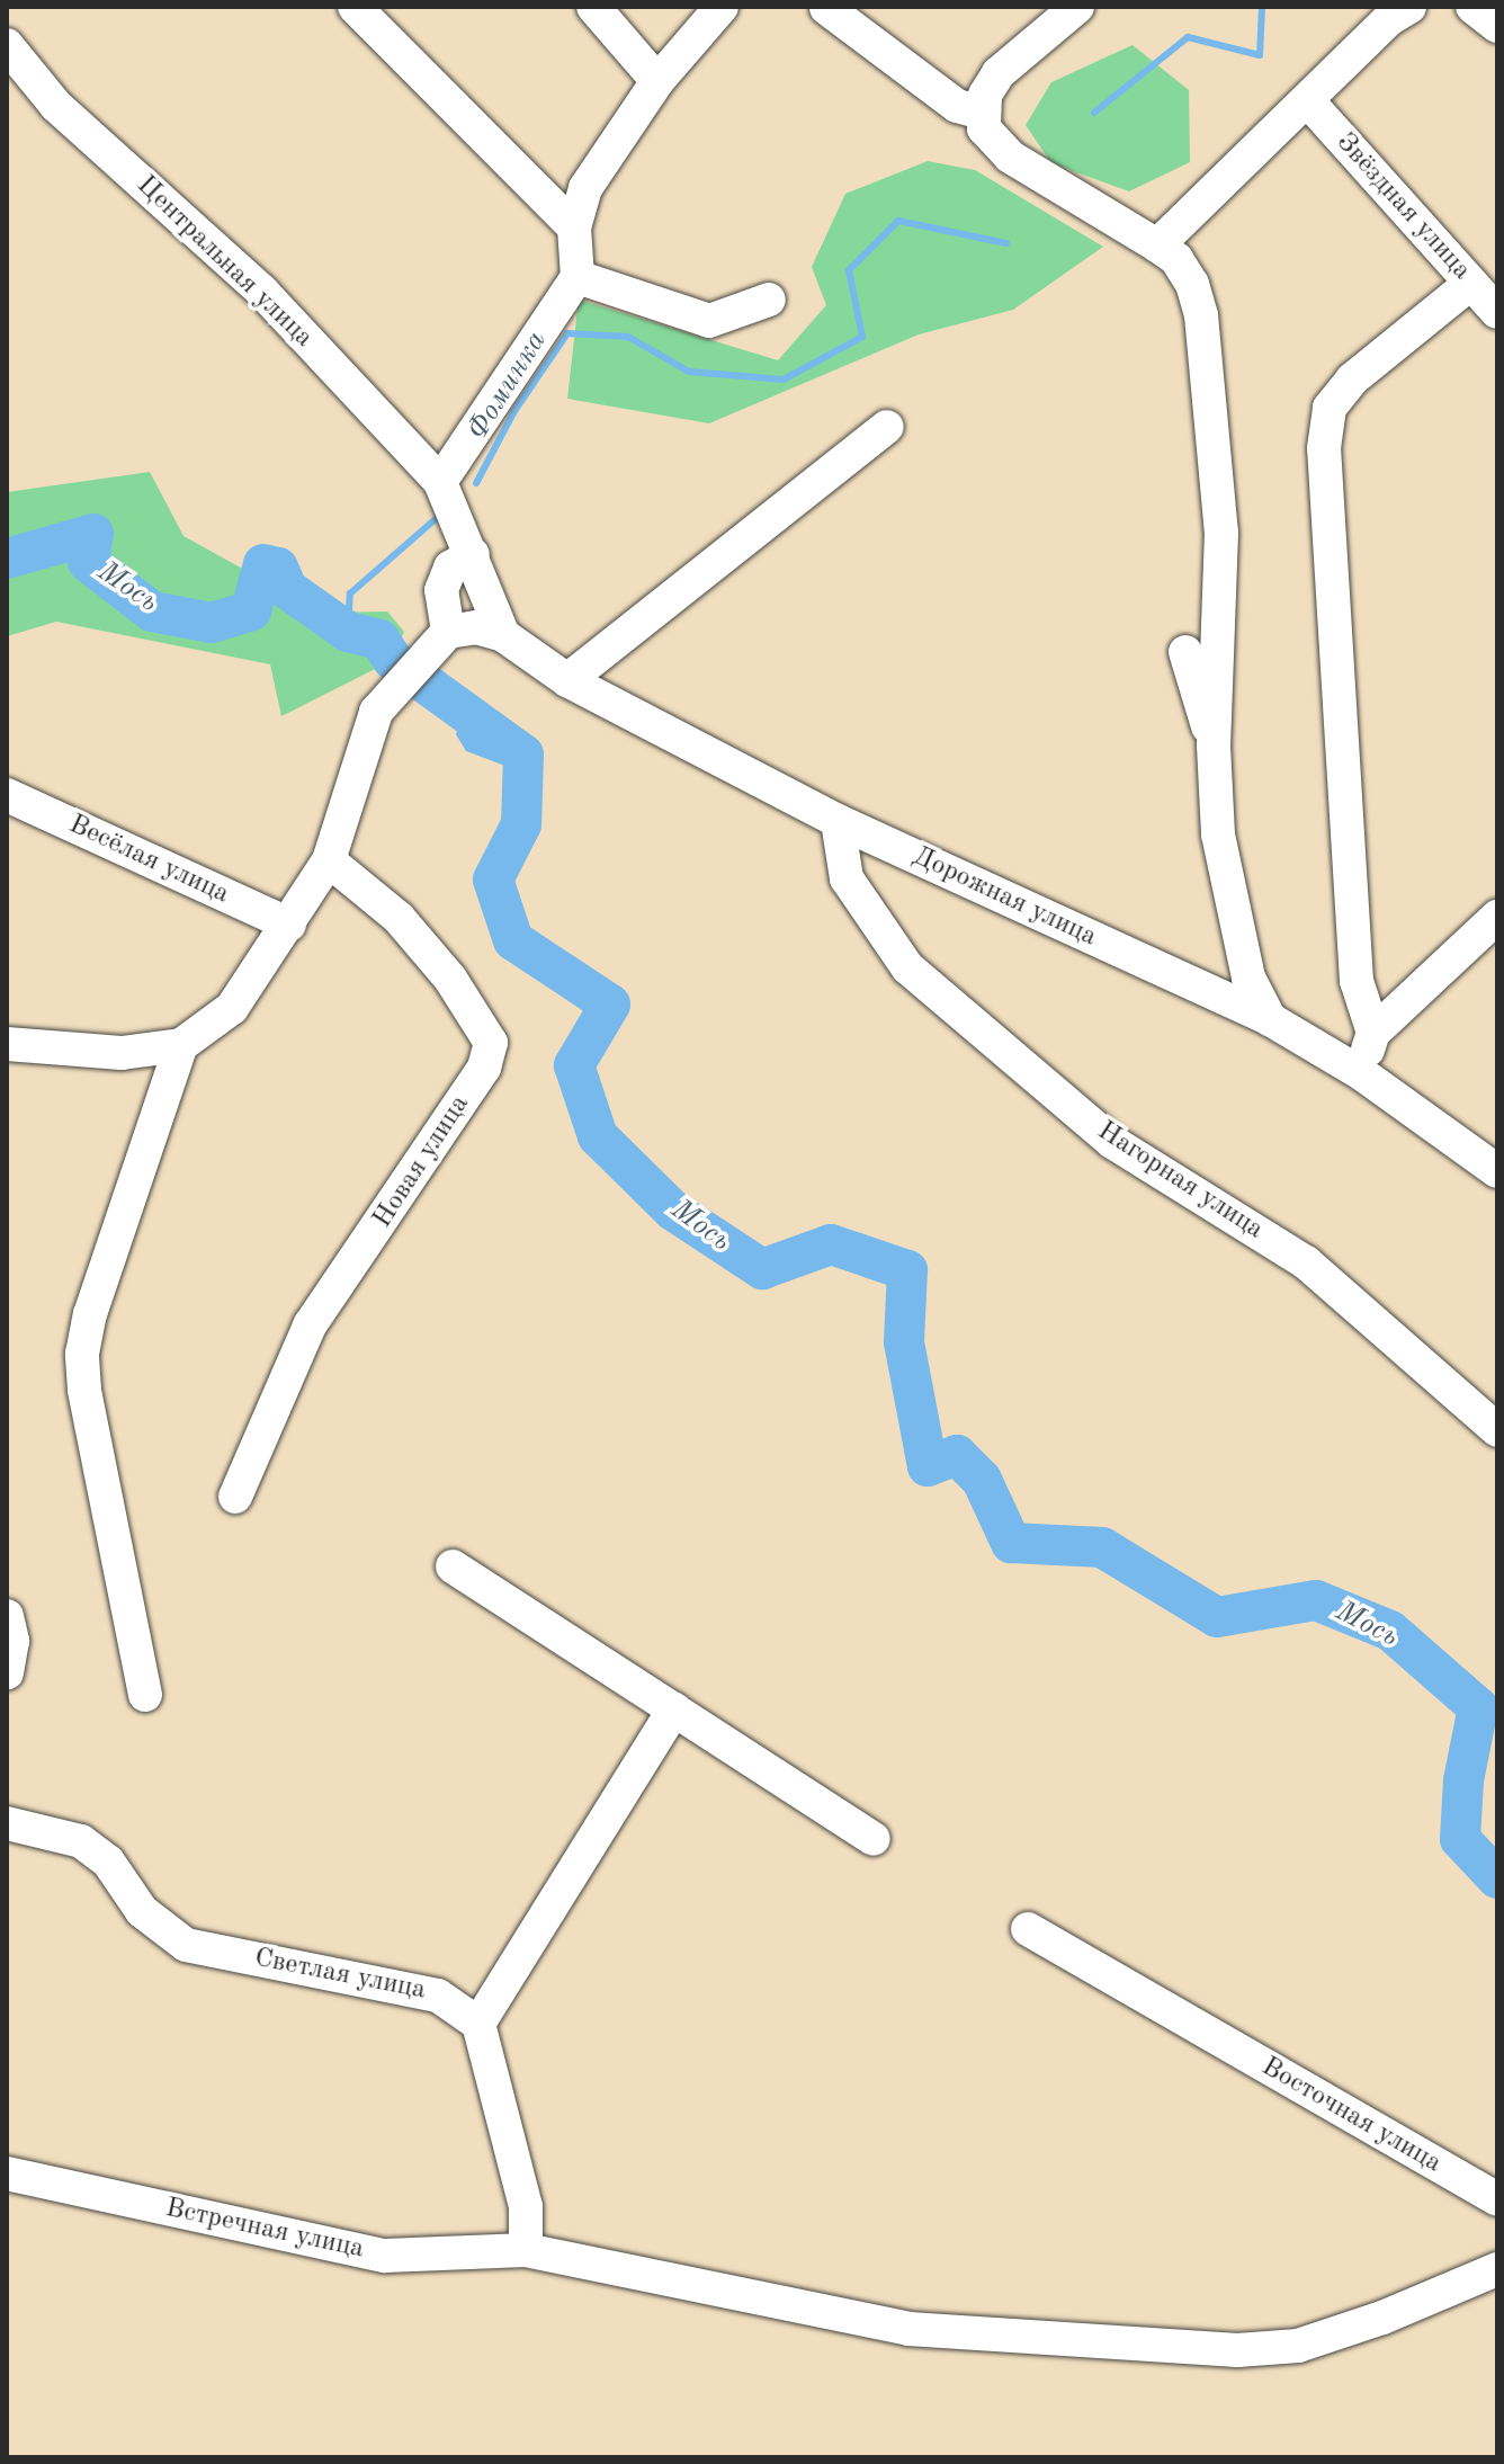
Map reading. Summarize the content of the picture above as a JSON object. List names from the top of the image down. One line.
{"streets":{"street":["Звёздная улица","Центральная улица","Весёлая улица","Дорожная улица","Новая улица","Нагорная улица","Светлая улица","Восточная улица","Встречная улица"]},"crossings":[["Центральная улица","Дорожная улица"],["Дорожная улица","Нагорная улица"]],"water":["Фоминка","Мось"]}
